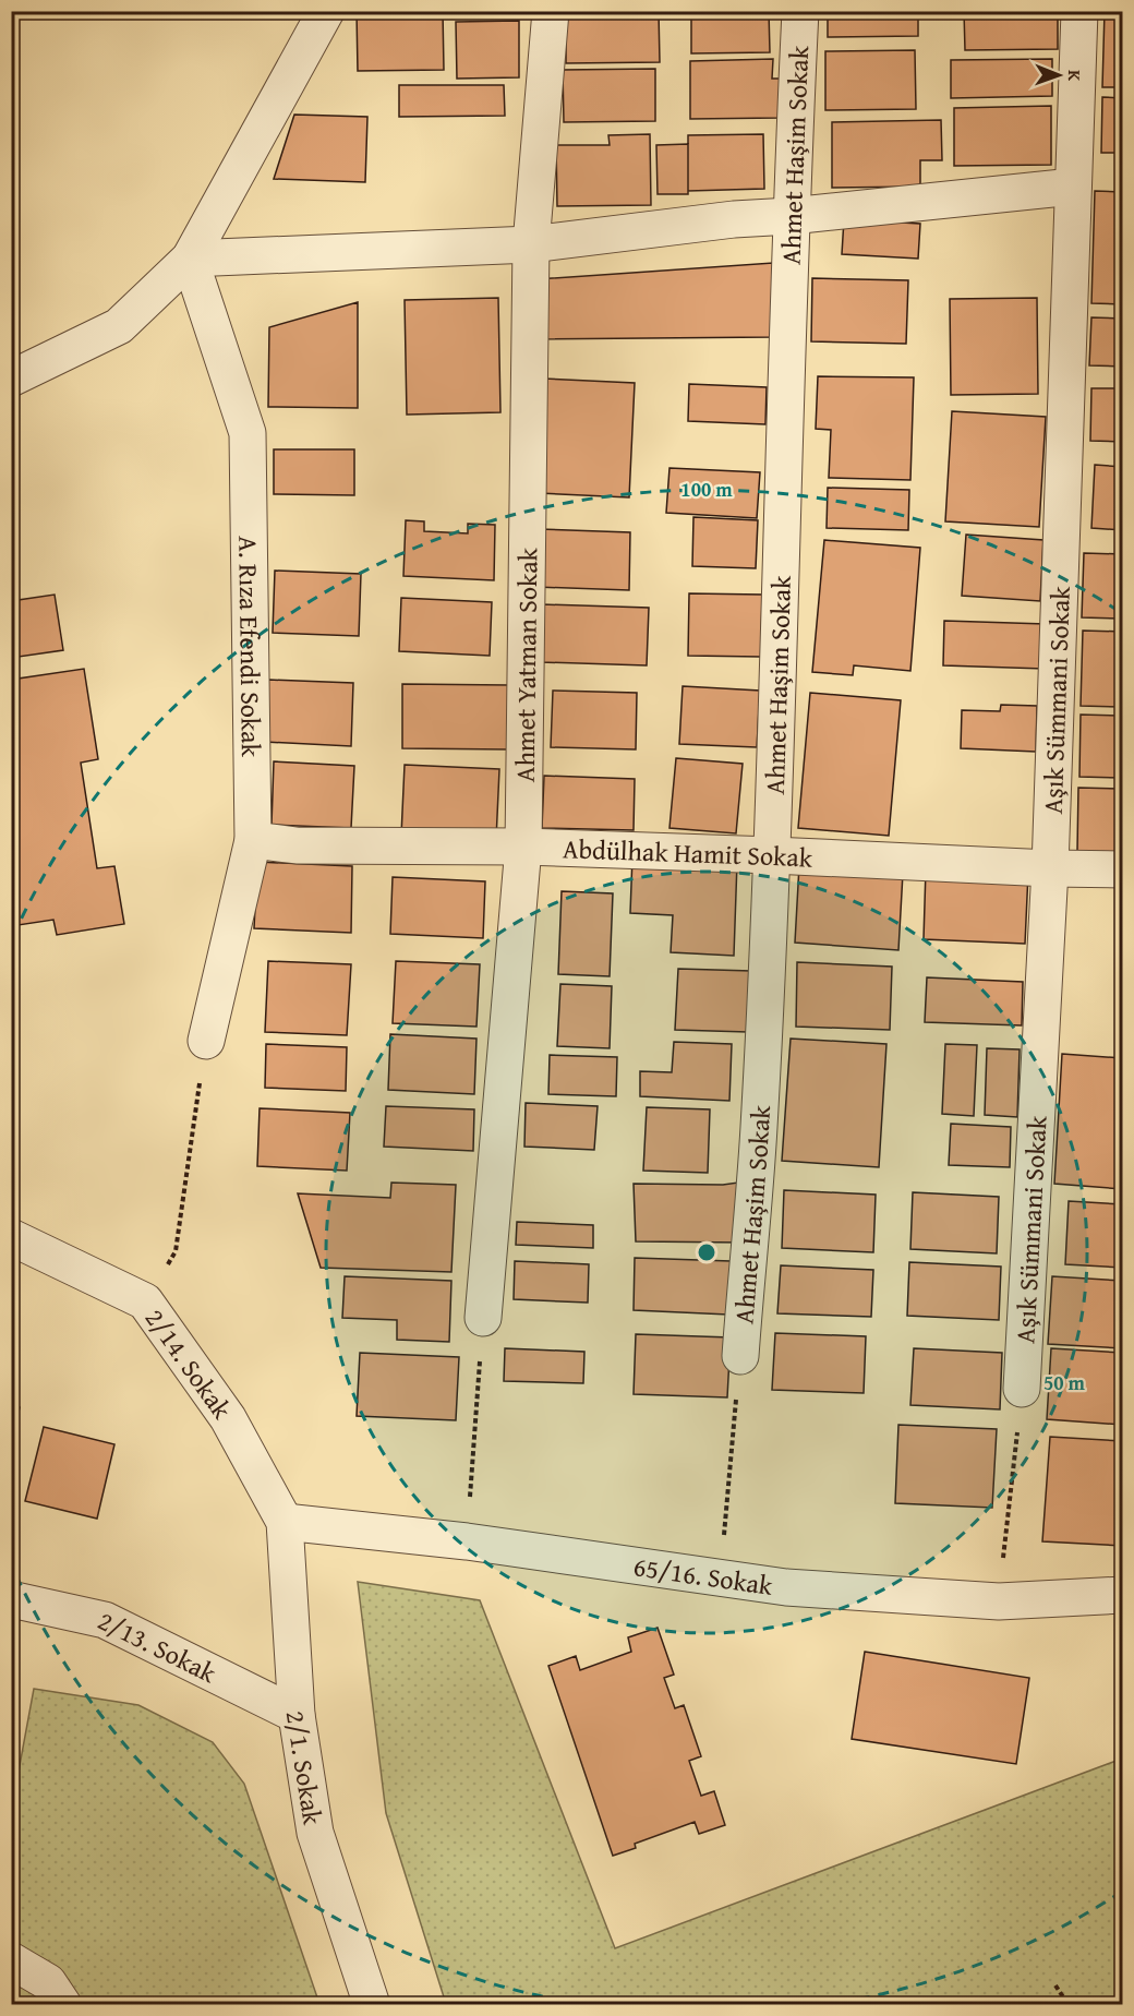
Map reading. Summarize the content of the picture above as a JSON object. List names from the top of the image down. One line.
{"streets":{"street":["Ahmet Haşim Sokak","A. Rıza Efendi Sokak","Ahmet Yatman Sokak","Aşık Sümmani Sokak","Abdülhak Hamit Sokak","2/14. Sokak","65/16. Sokak","2/13. Sokak","2/1. Sokak"]},"crossings":[["Ahmet Haşim Sokak","Abdülhak Hamit Sokak"],["A. Rıza Efendi Sokak","Abdülhak Hamit Sokak"],["Ahmet Yatman Sokak","Abdülhak Hamit Sokak"],["Aşık Sümmani Sokak","Abdülhak Hamit Sokak"],["2/14. Sokak","65/16. Sokak"],["2/14. Sokak","2/1. Sokak"],["65/16. Sokak","2/1. Sokak"],["2/13. Sokak","2/1. Sokak"]],"north":"right","rings":["100 m","50 m"]}
